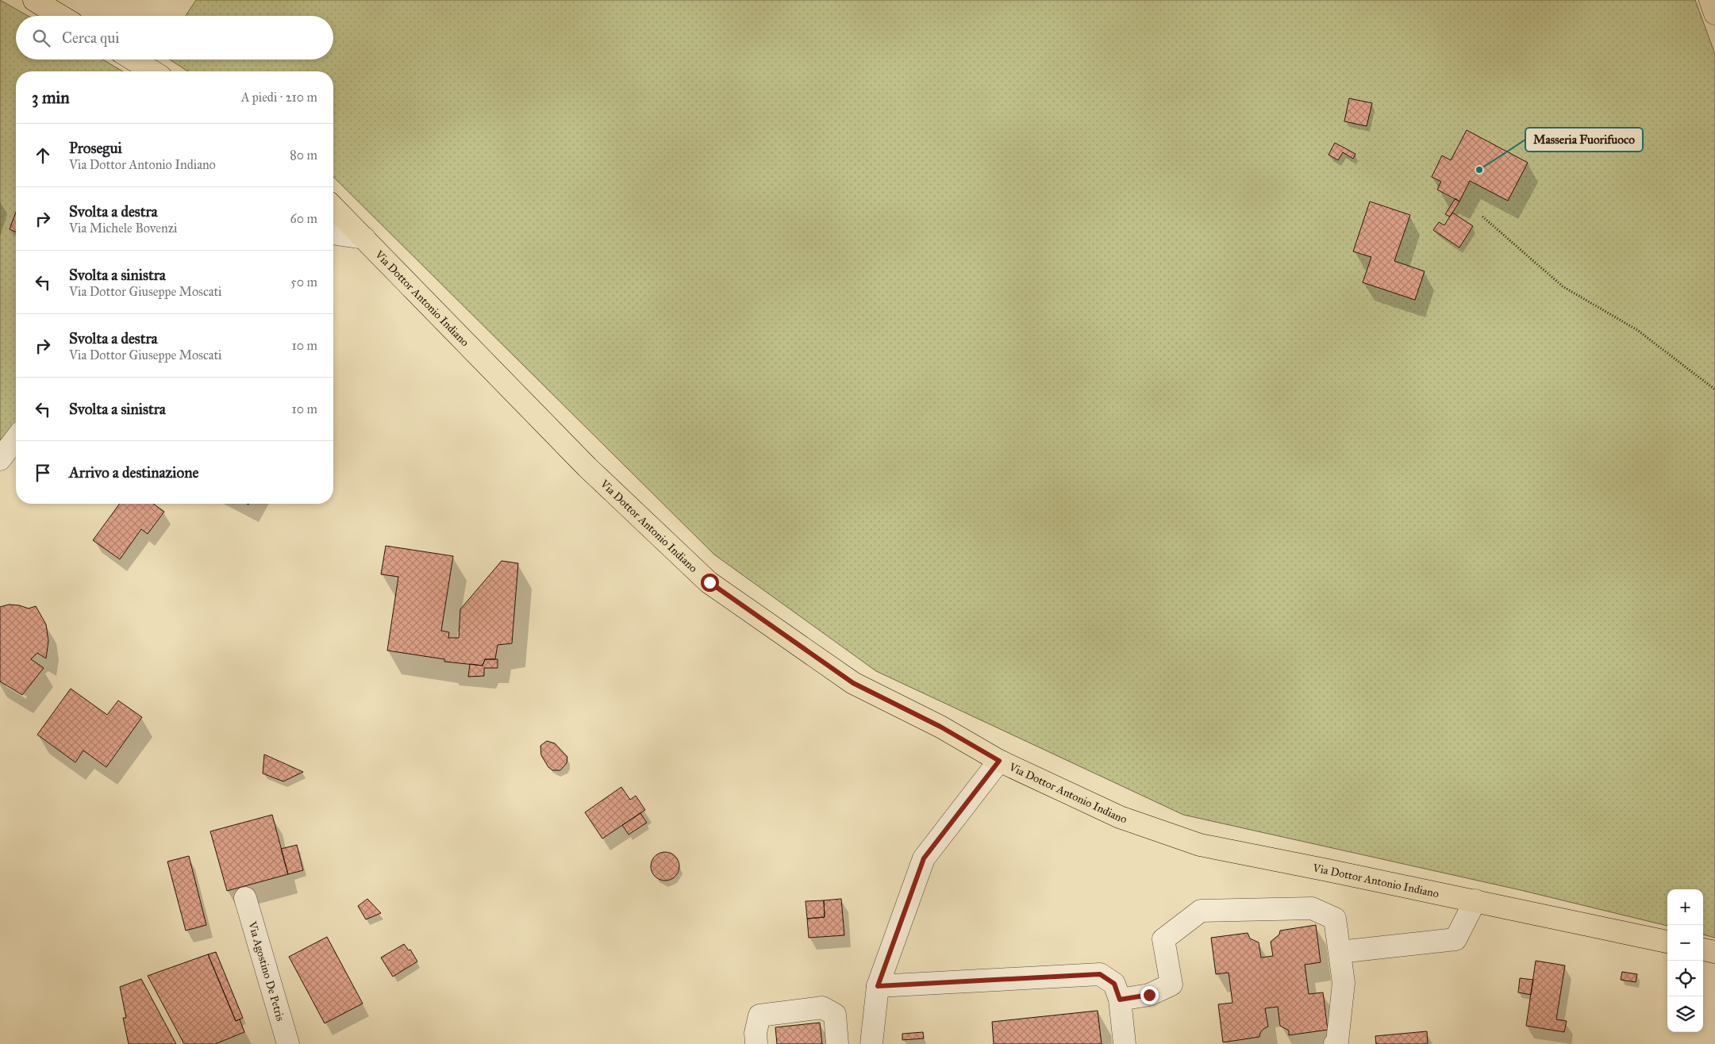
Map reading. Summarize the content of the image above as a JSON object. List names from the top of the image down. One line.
{"streets":{"main road":["Via Dottor Antonio Indiano"],"street":["Via Agostino De Petris"]},"places":["Masseria Fuorifuoco"],"page":{"search":"Cerca qui","heading":["3 min","A piedi · 210 m"],"list":[["Prosegui","Via Dottor Antonio Indiano","80 m"],["Svolta a destra","Via Michele Bovenzi","60 m"],["Svolta a sinistra","Via Dottor Giuseppe Moscati","50 m"],["Svolta a destra","Via Dottor Giuseppe Moscati","10 m"],["Svolta a sinistra","10 m"],"Arrivo a destinazione"],"map_buttons":["+","−"]}}
